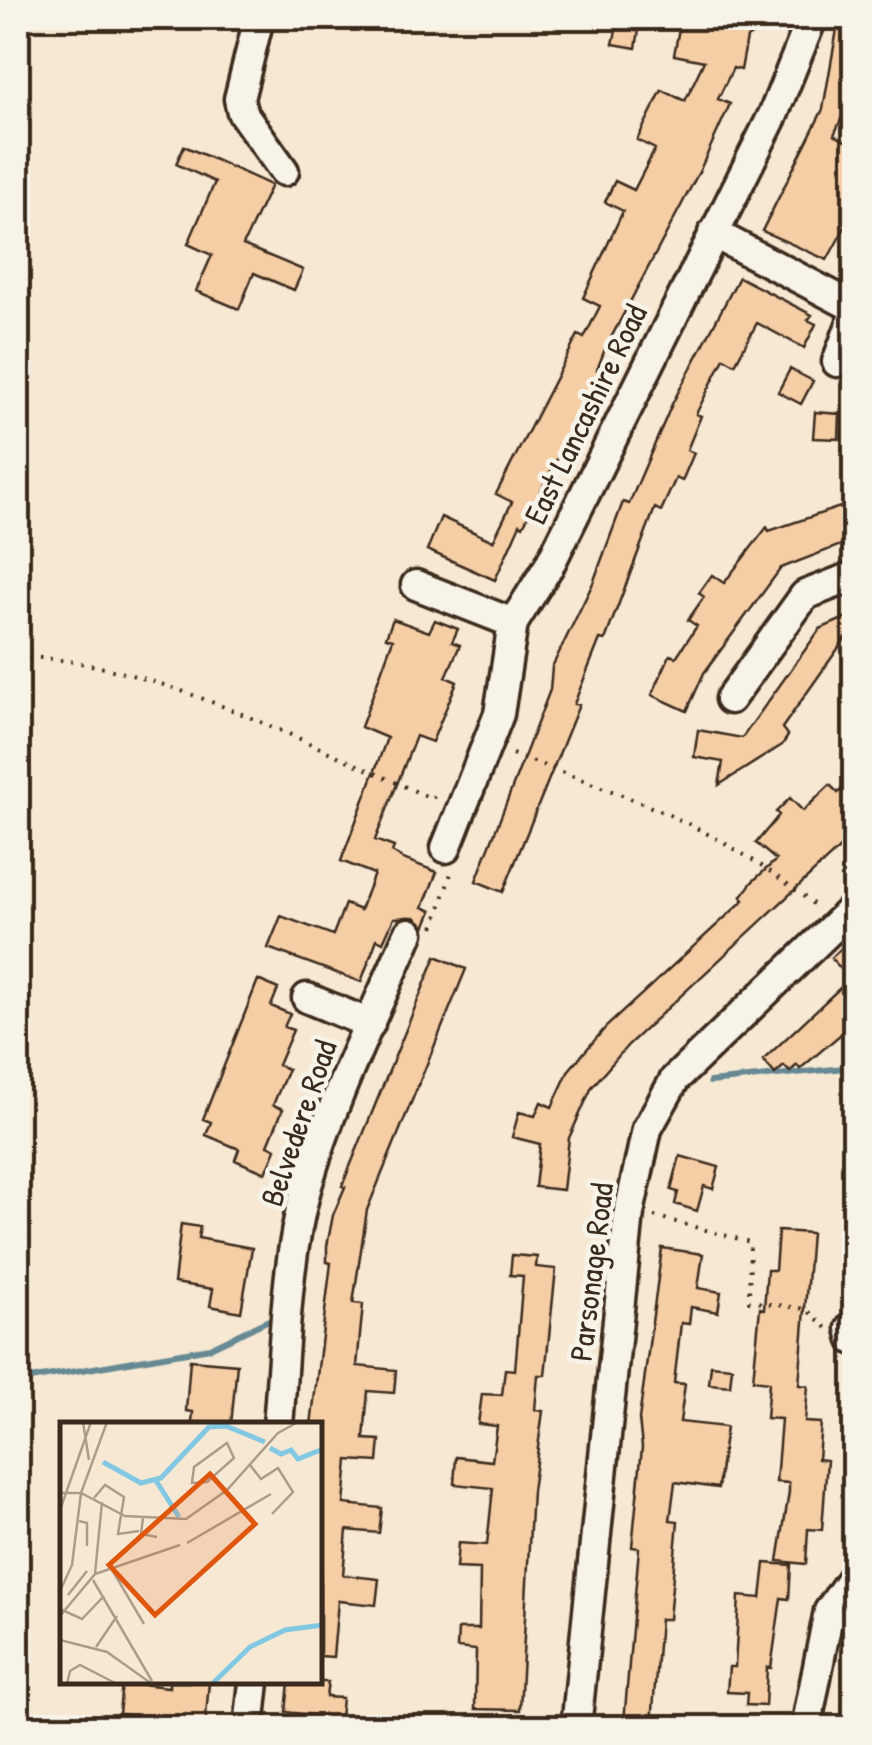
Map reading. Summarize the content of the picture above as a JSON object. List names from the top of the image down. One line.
{"streets":{"street":["East Lancashire Road","Belvedere Road","Parsonage Road"]}}
